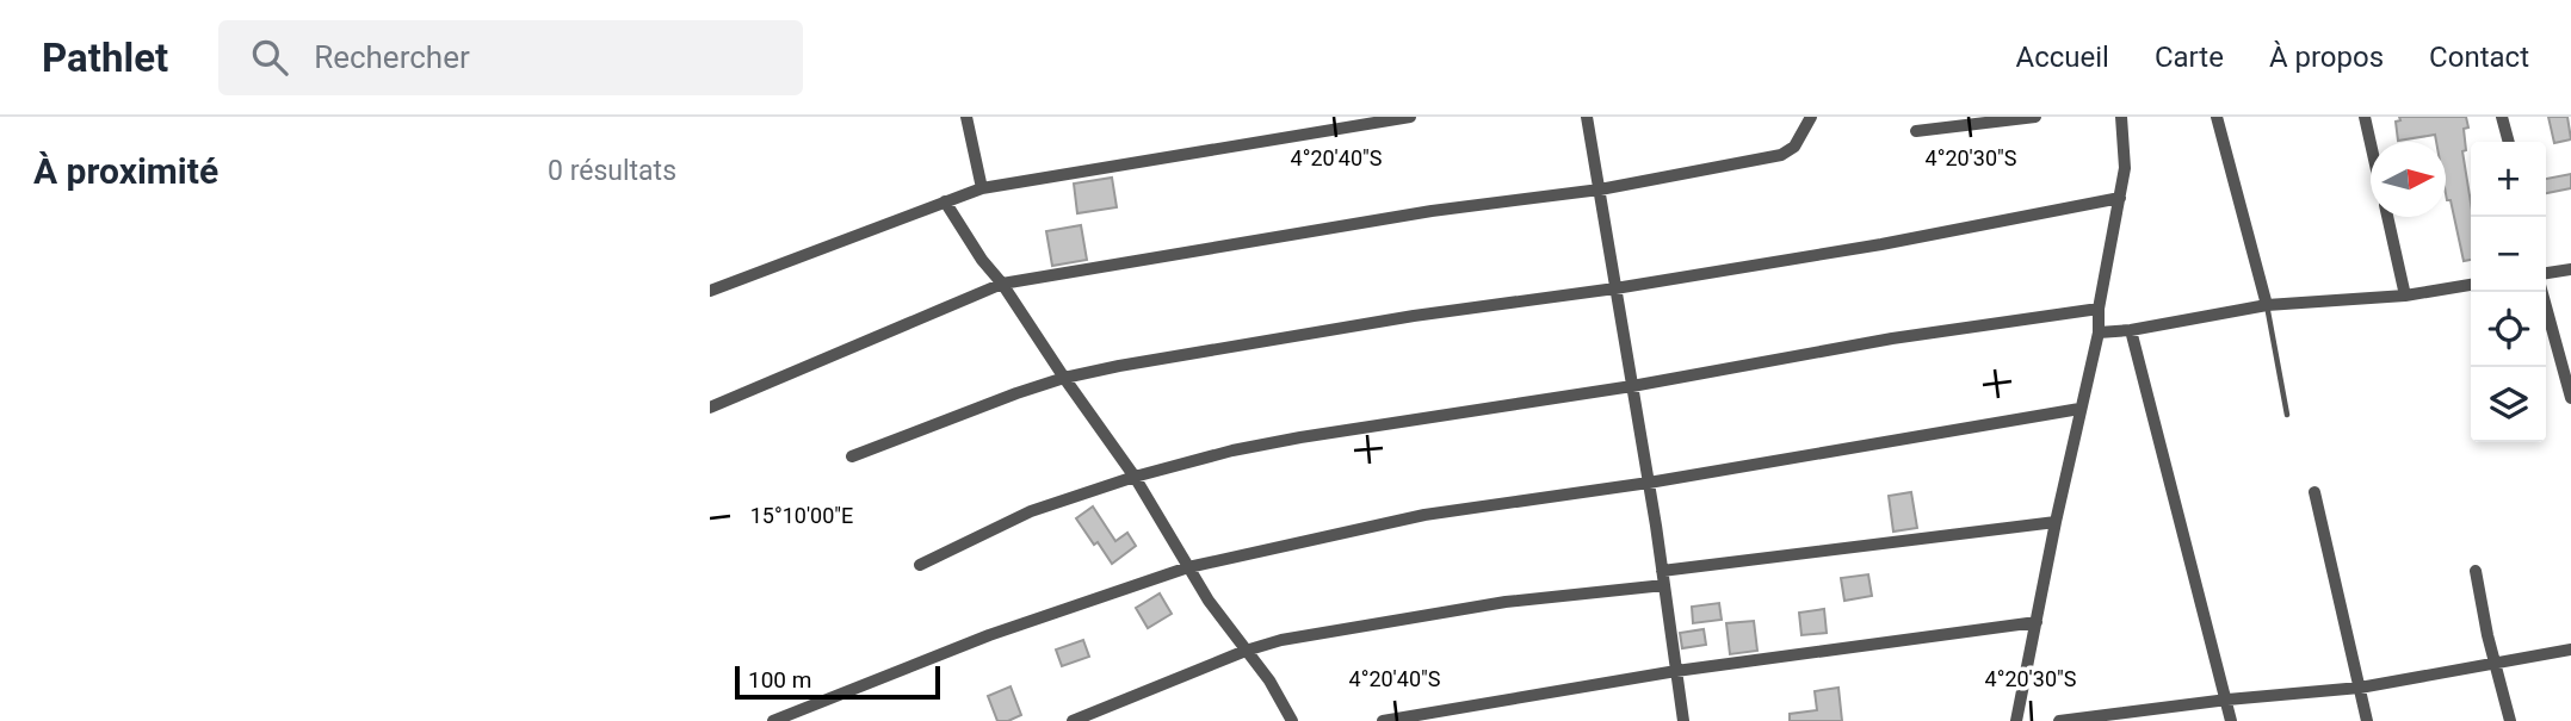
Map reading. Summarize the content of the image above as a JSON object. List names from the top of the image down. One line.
{"scale_bar":"100 m","north":"right","page":{"header":"Pathlet","search":"Rechercher","nav":["Accueil","Carte","À propos","Contact"],"heading":["À proximité","0 résultats"],"map_buttons":["+","−"],"scale":"100 m"},"coordinates":["4°20'40\"S","4°20'30\"S","15°10'00\"E"]}
